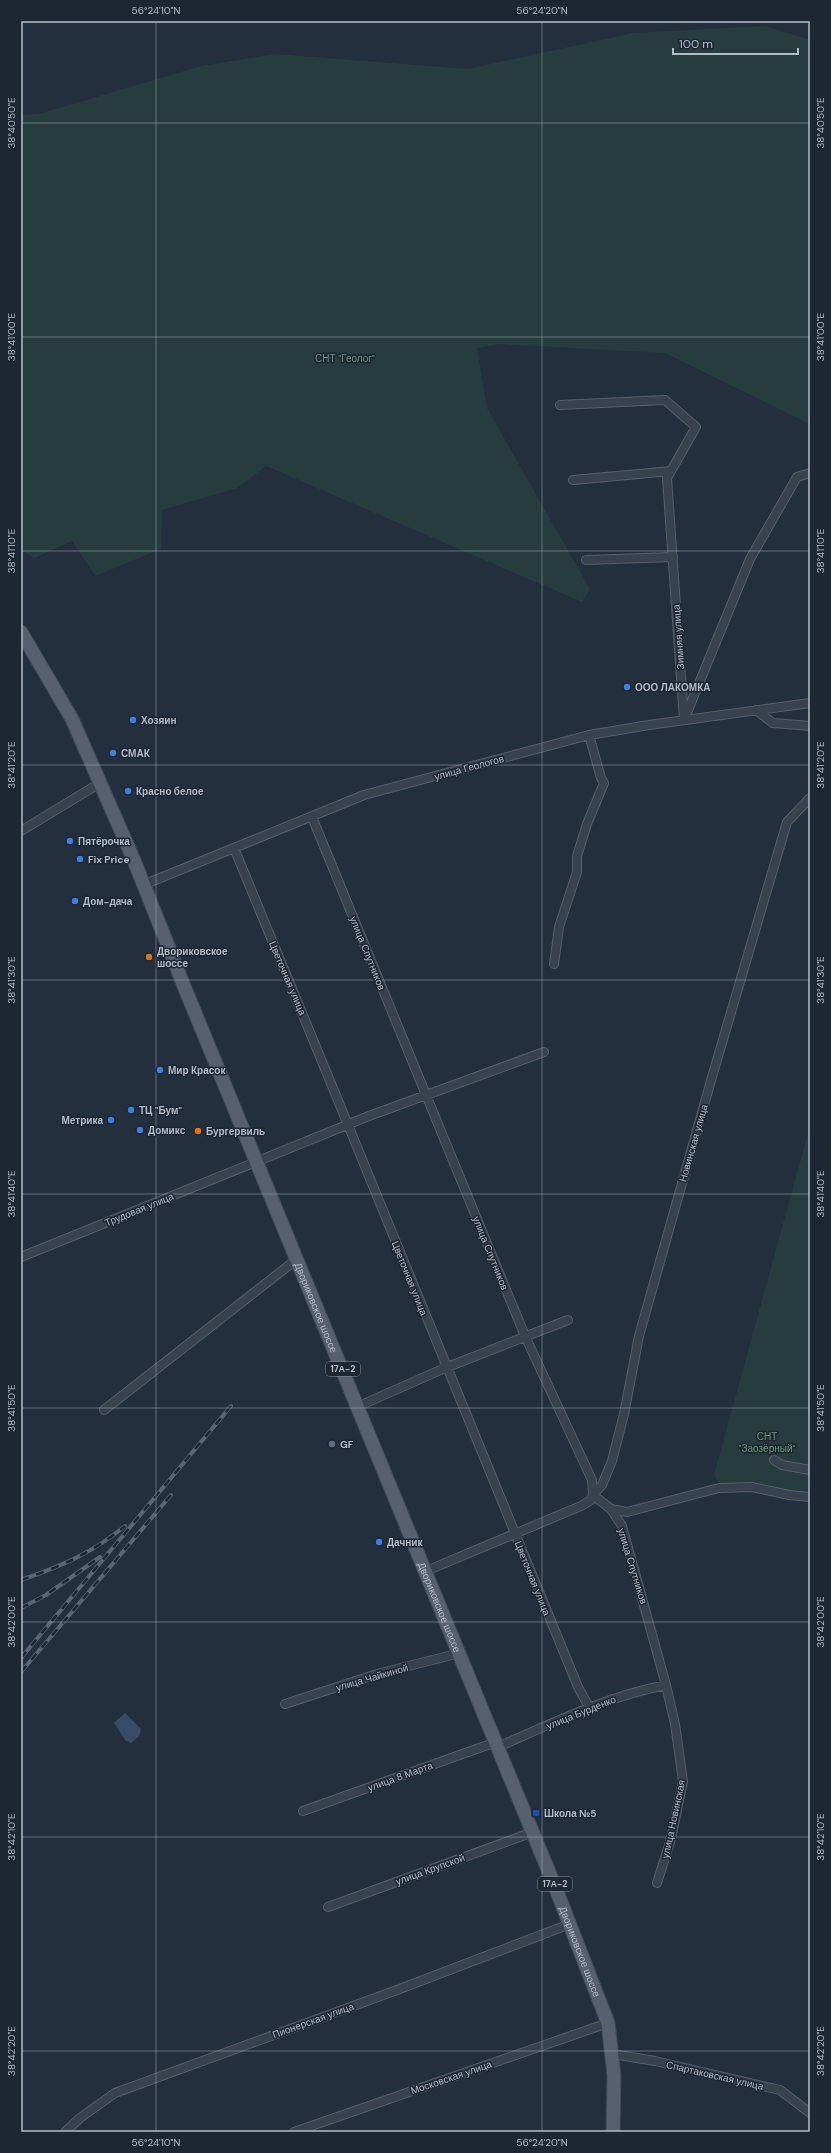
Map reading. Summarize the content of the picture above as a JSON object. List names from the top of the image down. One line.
{"streets":{"main road":["Двориковское шоссе","17А-2"],"street":["Зимняя улица","улица Геологов","улица Спутников","Цветочная улица","Новинская улица","Трудовая улица","улица Чайкиной","улица Бурденко","улица 8 Марта","улица Новинская","улица Крупской","Пионерская улица","Спартаковская улица","Московская улица"]},"crossings":[["Зимняя улица","улица Геологов"],["улица Геологов","улица Спутников"],["улица Геологов","Цветочная улица"],["улица Геологов","Двориковское шоссе"],["улица Спутников","Новинская улица"],["улица Спутников","Трудовая улица"],["улица Спутников","улица Бурденко"],["улица Спутников","улица Новинская"],["Цветочная улица","Новинская улица"],["Цветочная улица","Трудовая улица"],["Цветочная улица","улица Бурденко"],["Новинская улица","Двориковское шоссе"],["Трудовая улица","Двориковское шоссе"],["Двориковское шоссе","улица Чайкиной"],["Двориковское шоссе","улица Бурденко"],["Двориковское шоссе","улица 8 Марта"],["Двориковское шоссе","улица Крупской"],["Двориковское шоссе","Пионерская улица"],["Двориковское шоссе","Спартаковская улица"],["Двориковское шоссе","Московская улица"],["улица Бурденко","улица 8 Марта"],["улица Бурденко","улица Новинская"]],"parks":["СНТ \"Геолог\"","СНТ \"Заозёрный\""],"places":{"other":["ООО ЛАКОМКА","Хозяин","СМАК","Красно белое","Пятёрочка","Fix Price","Дом-дача","Двориковское шоссе","Мир Красок","ТЦ \"Бум\"","Метрика","Домикс","Бургервиль","GF","Дачник"],"transit":["Школа №5"]},"scale_bar":"100 m","coordinates":["56°24'10\"N","56°24'20\"N","38°40'50\"E","38°41'00\"E","38°41'10\"E","38°41'20\"E","38°41'30\"E","38°41'40\"E","38°41'50\"E","38°42'00\"E","38°42'10\"E","38°42'20\"E"]}
